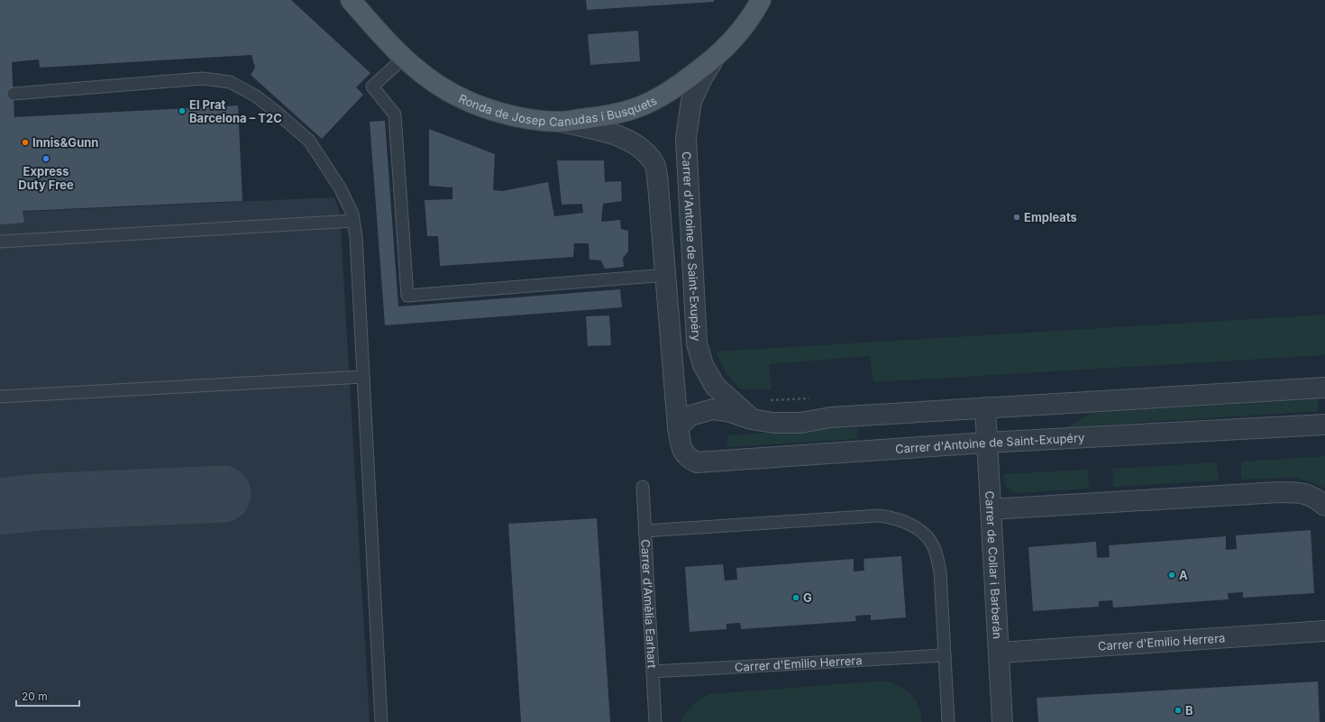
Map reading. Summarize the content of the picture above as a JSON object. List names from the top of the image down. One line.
{"streets":{"main road":["Ronda de Josep Canudas i Busquets"],"street":["Carrer d'Antoine de Saint-Exupéry","Carrer de Collar i Barberán","Carrer d'Emilio Herrera"],"lane":["Carrer d'Amèlia Earhart"]},"crossings":[["Ronda de Josep Canudas i Busquets","Carrer d'Antoine de Saint-Exupéry"],["Carrer d'Antoine de Saint-Exupéry","Carrer de Collar i Barberán"],["Carrer de Collar i Barberán","Carrer d'Emilio Herrera"],["Carrer d'Amèlia Earhart","Carrer d'Emilio Herrera"]],"places":["El Prat Barcelona – T2C","Innis&Gunn","Express Duty Free","Empleats","A","G","B"],"scale_bar":"20 m"}
